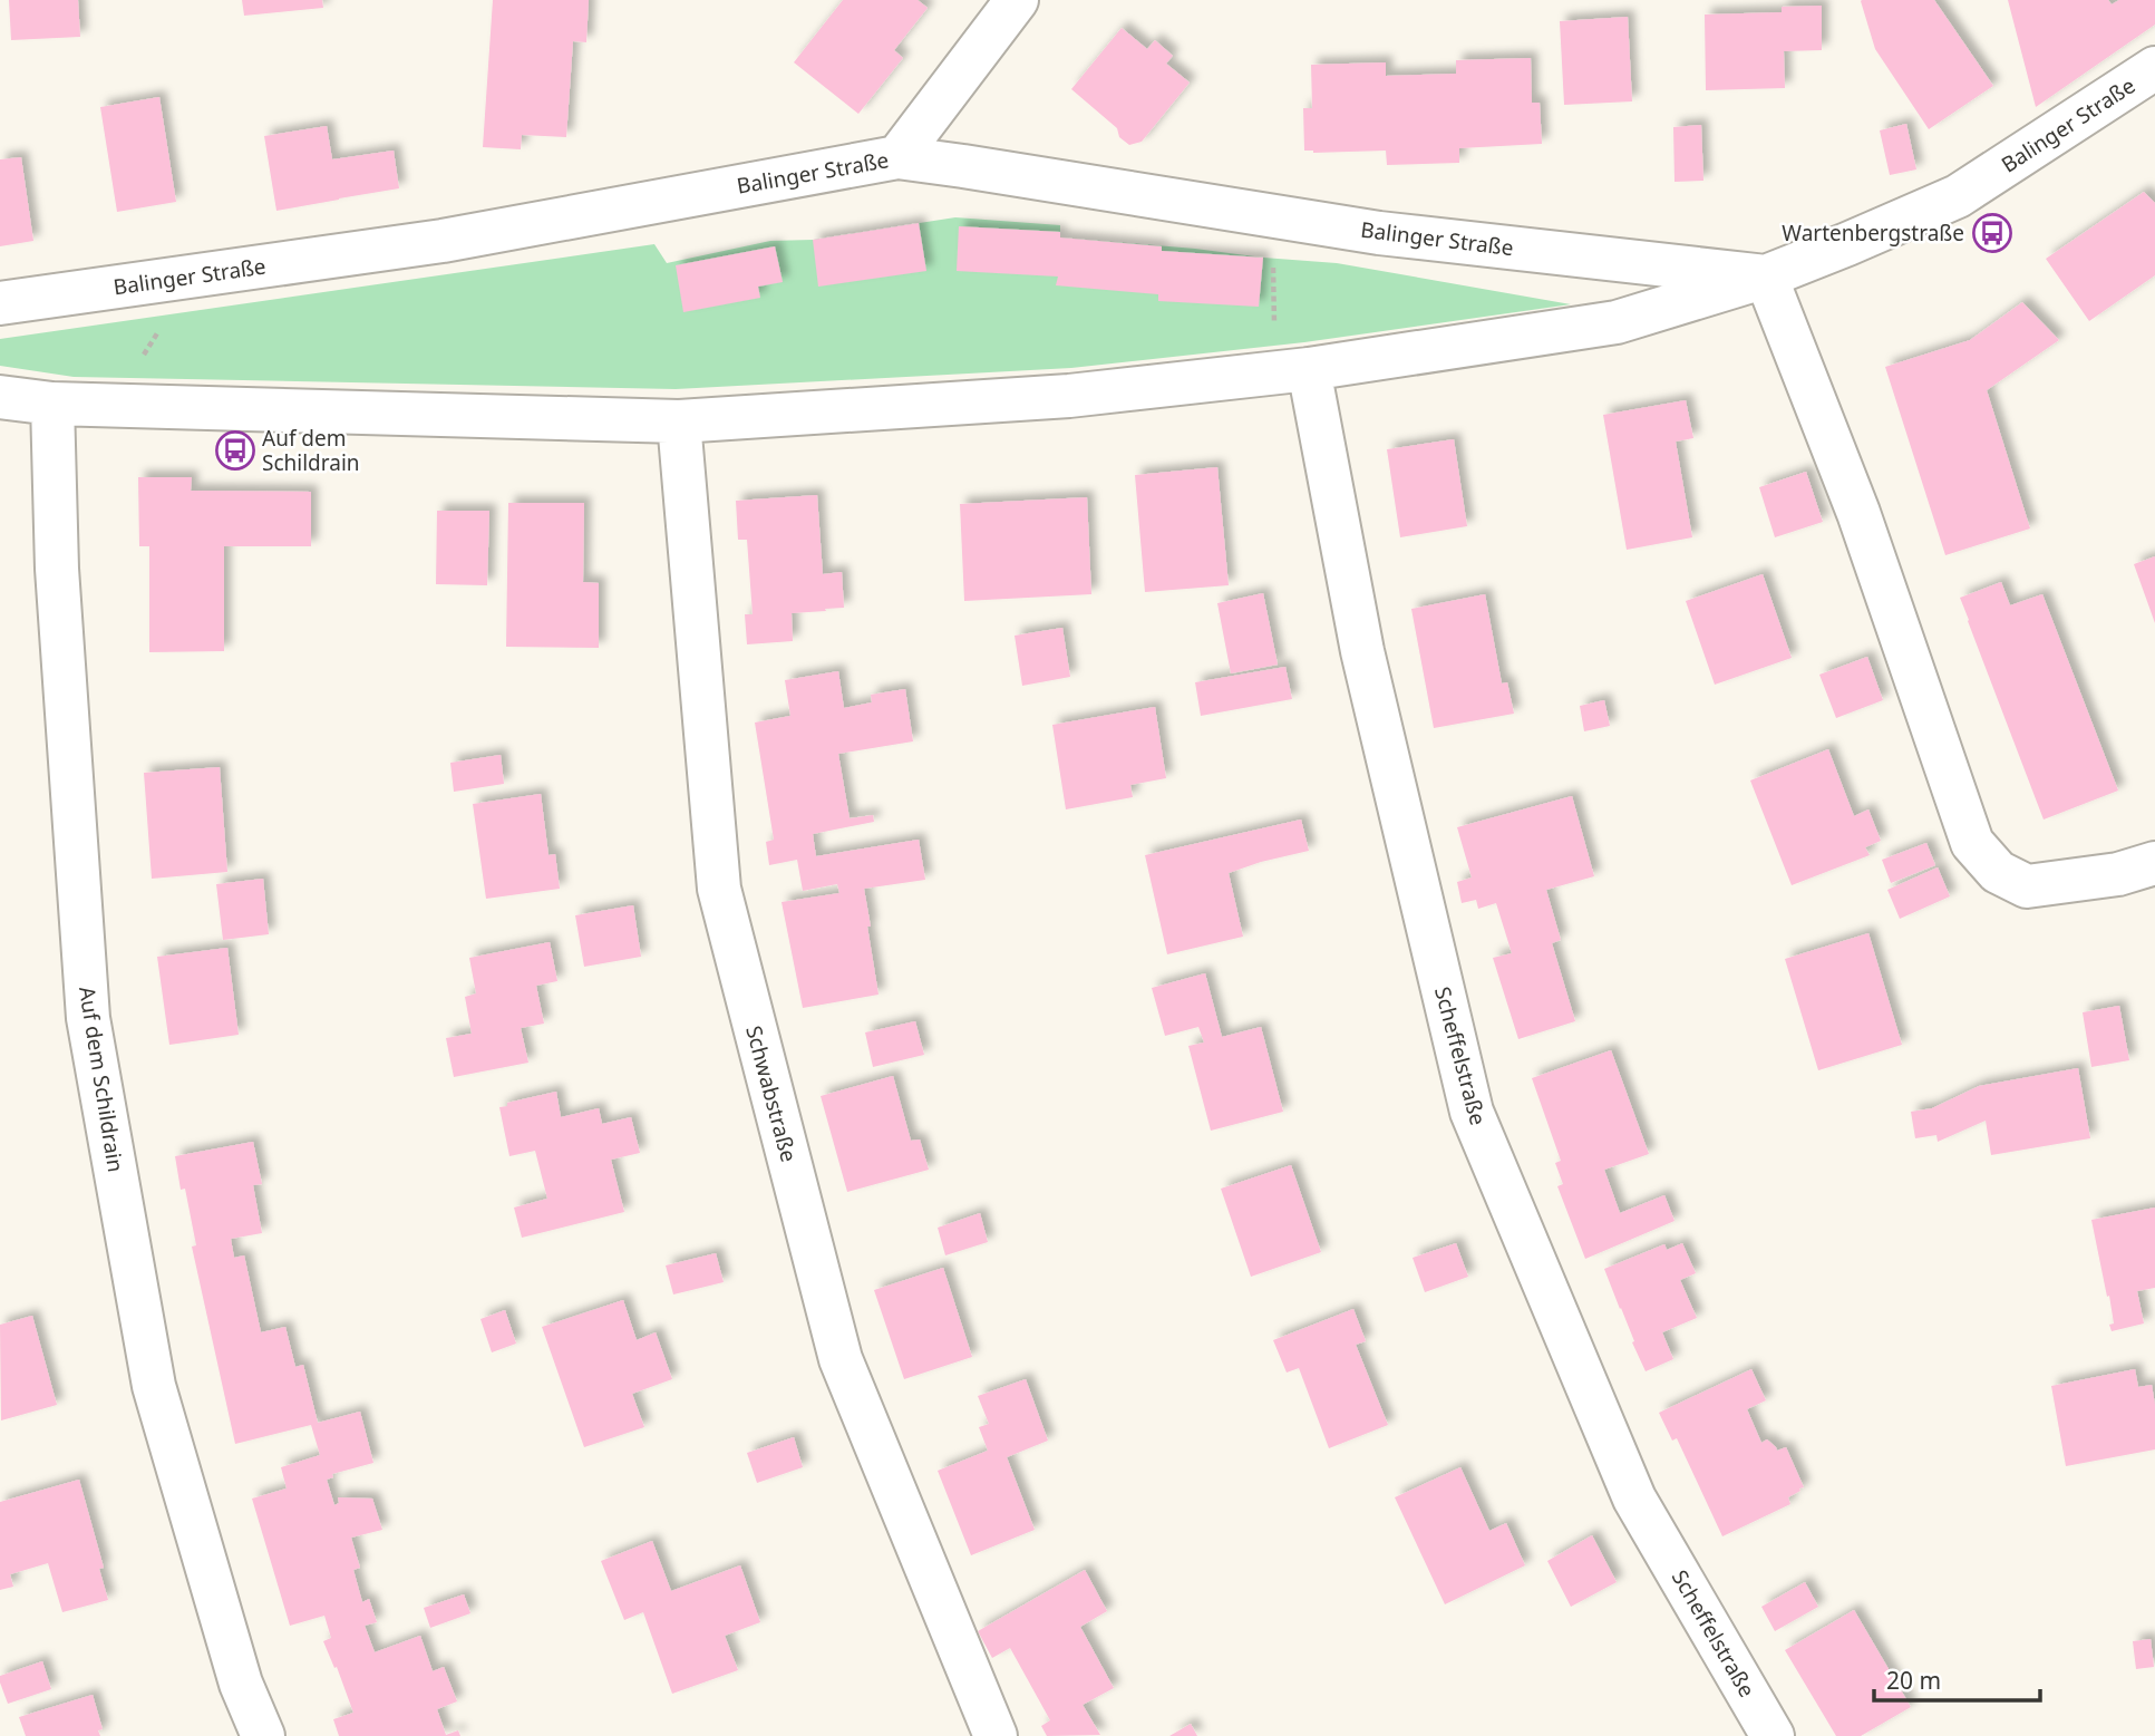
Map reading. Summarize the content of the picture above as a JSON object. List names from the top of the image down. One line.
{"streets":{"street":["Balinger Straße","Scheffelstraße","Auf dem Schildrain","Schwabstraße"]},"crossings":[["Balinger Straße","Scheffelstraße"],["Balinger Straße","Auf dem Schildrain"],["Balinger Straße","Schwabstraße"]],"places":{"bus stop":["Wartenbergstraße","Auf dem Schildrain"]},"scale_bar":"20 m"}
